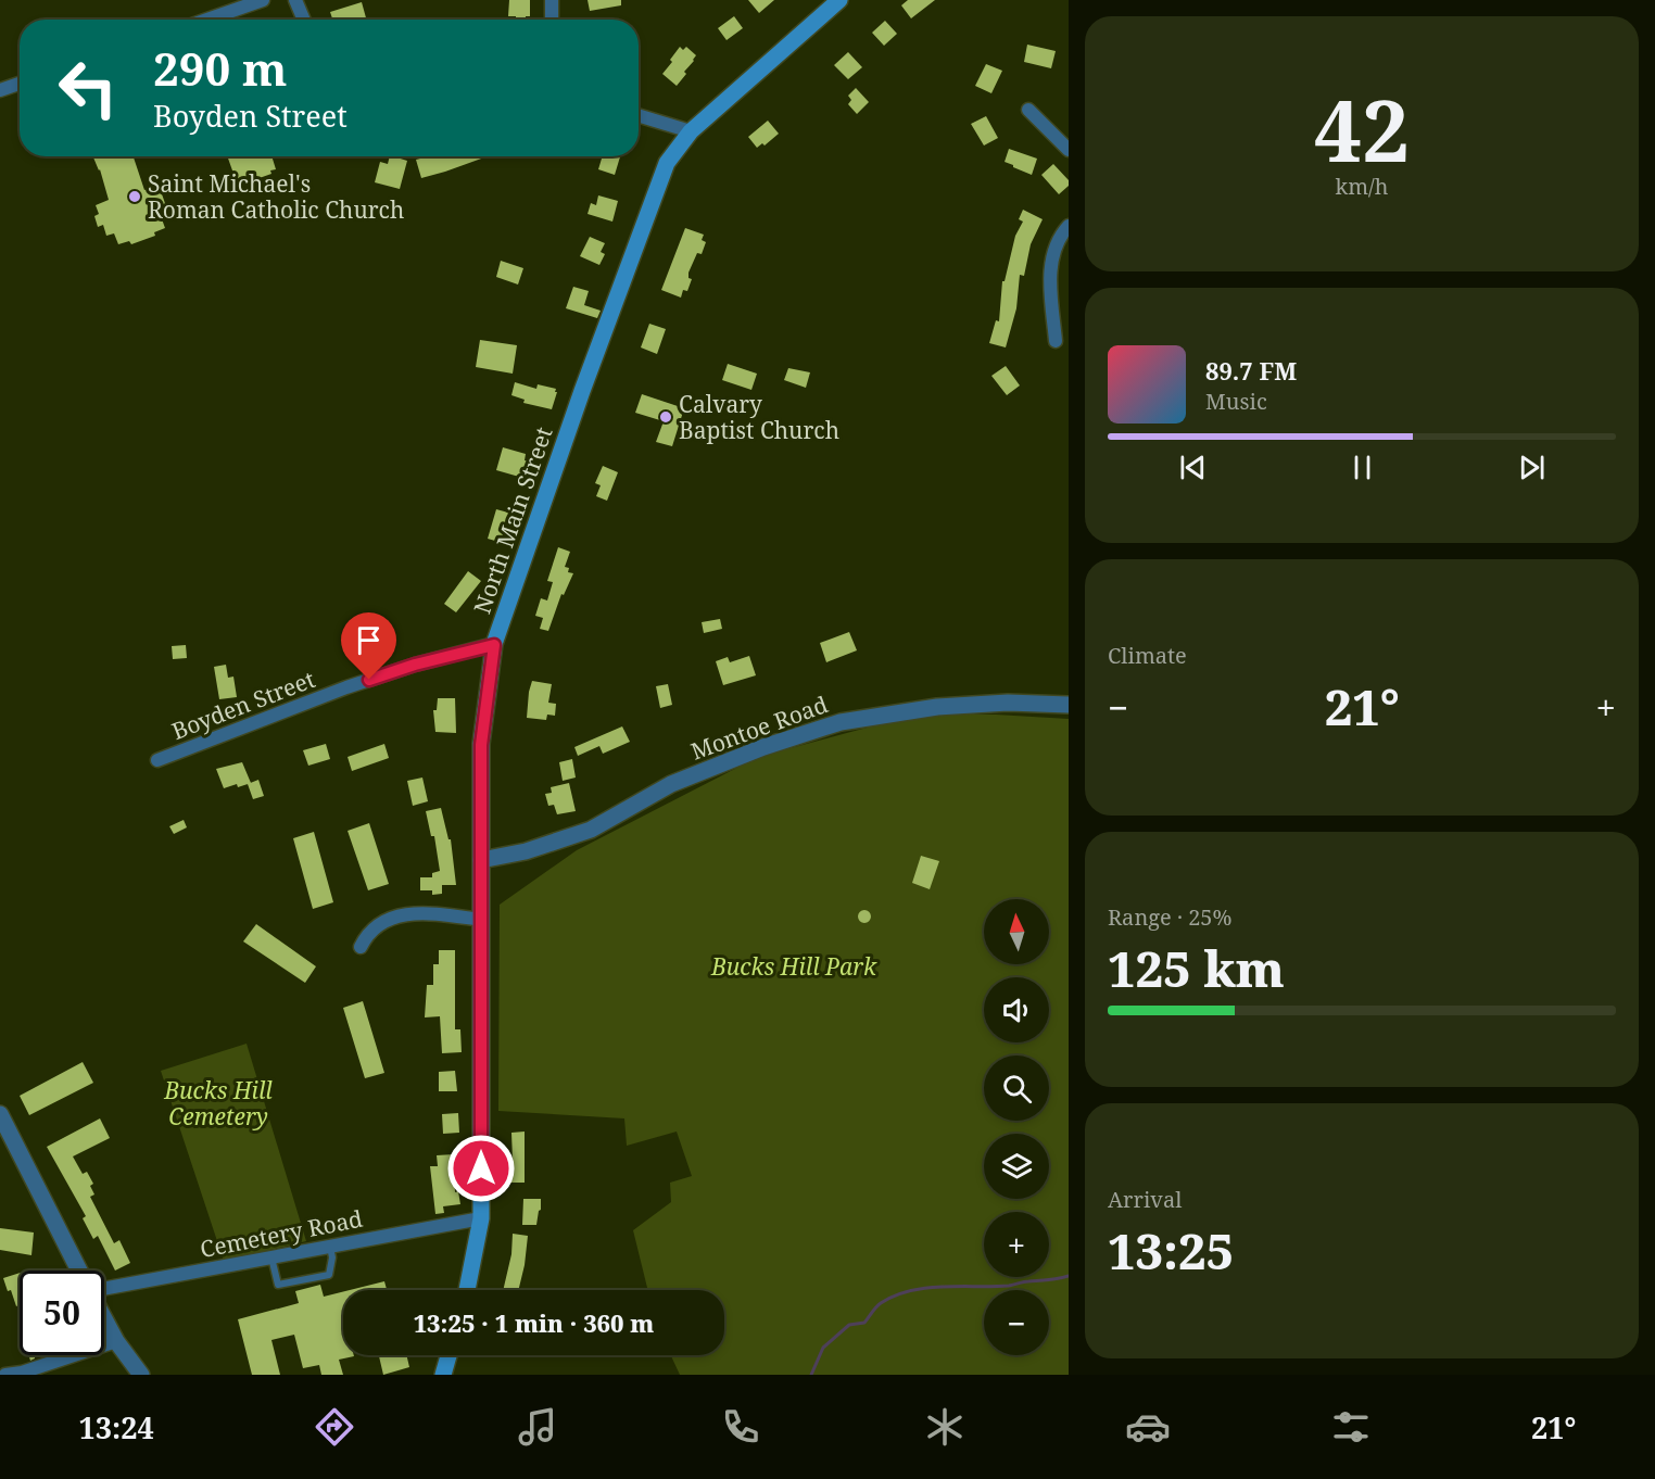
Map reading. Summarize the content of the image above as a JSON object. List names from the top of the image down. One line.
{"streets":{"main road":["North Main Street"],"street":["Boyden Street","Montoe Road","Cemetery Road"]},"crossings":[["North Main Street","Boyden Street"],["North Main Street","Montoe Road"],["North Main Street","Cemetery Road"]],"parks":["Bucks Hill Park","Bucks Hill Cemetery"],"places":["Saint Michael's Roman Catholic Church","Calvary Baptist Church"],"north":"top","page":{"tile":[["42","km/h"],"Climate",["Range · 25%","125 km"],["Arrival","13:25"]],"turn":["290 m","Boyden Street"],"song":["89.7 FM","Music"],"heat":["−","21°","+"],"map_buttons":["+","−"],"limit":"50","trip":"13:25 · 1 min · 360 m","tabs":["13:24","21°"]}}
